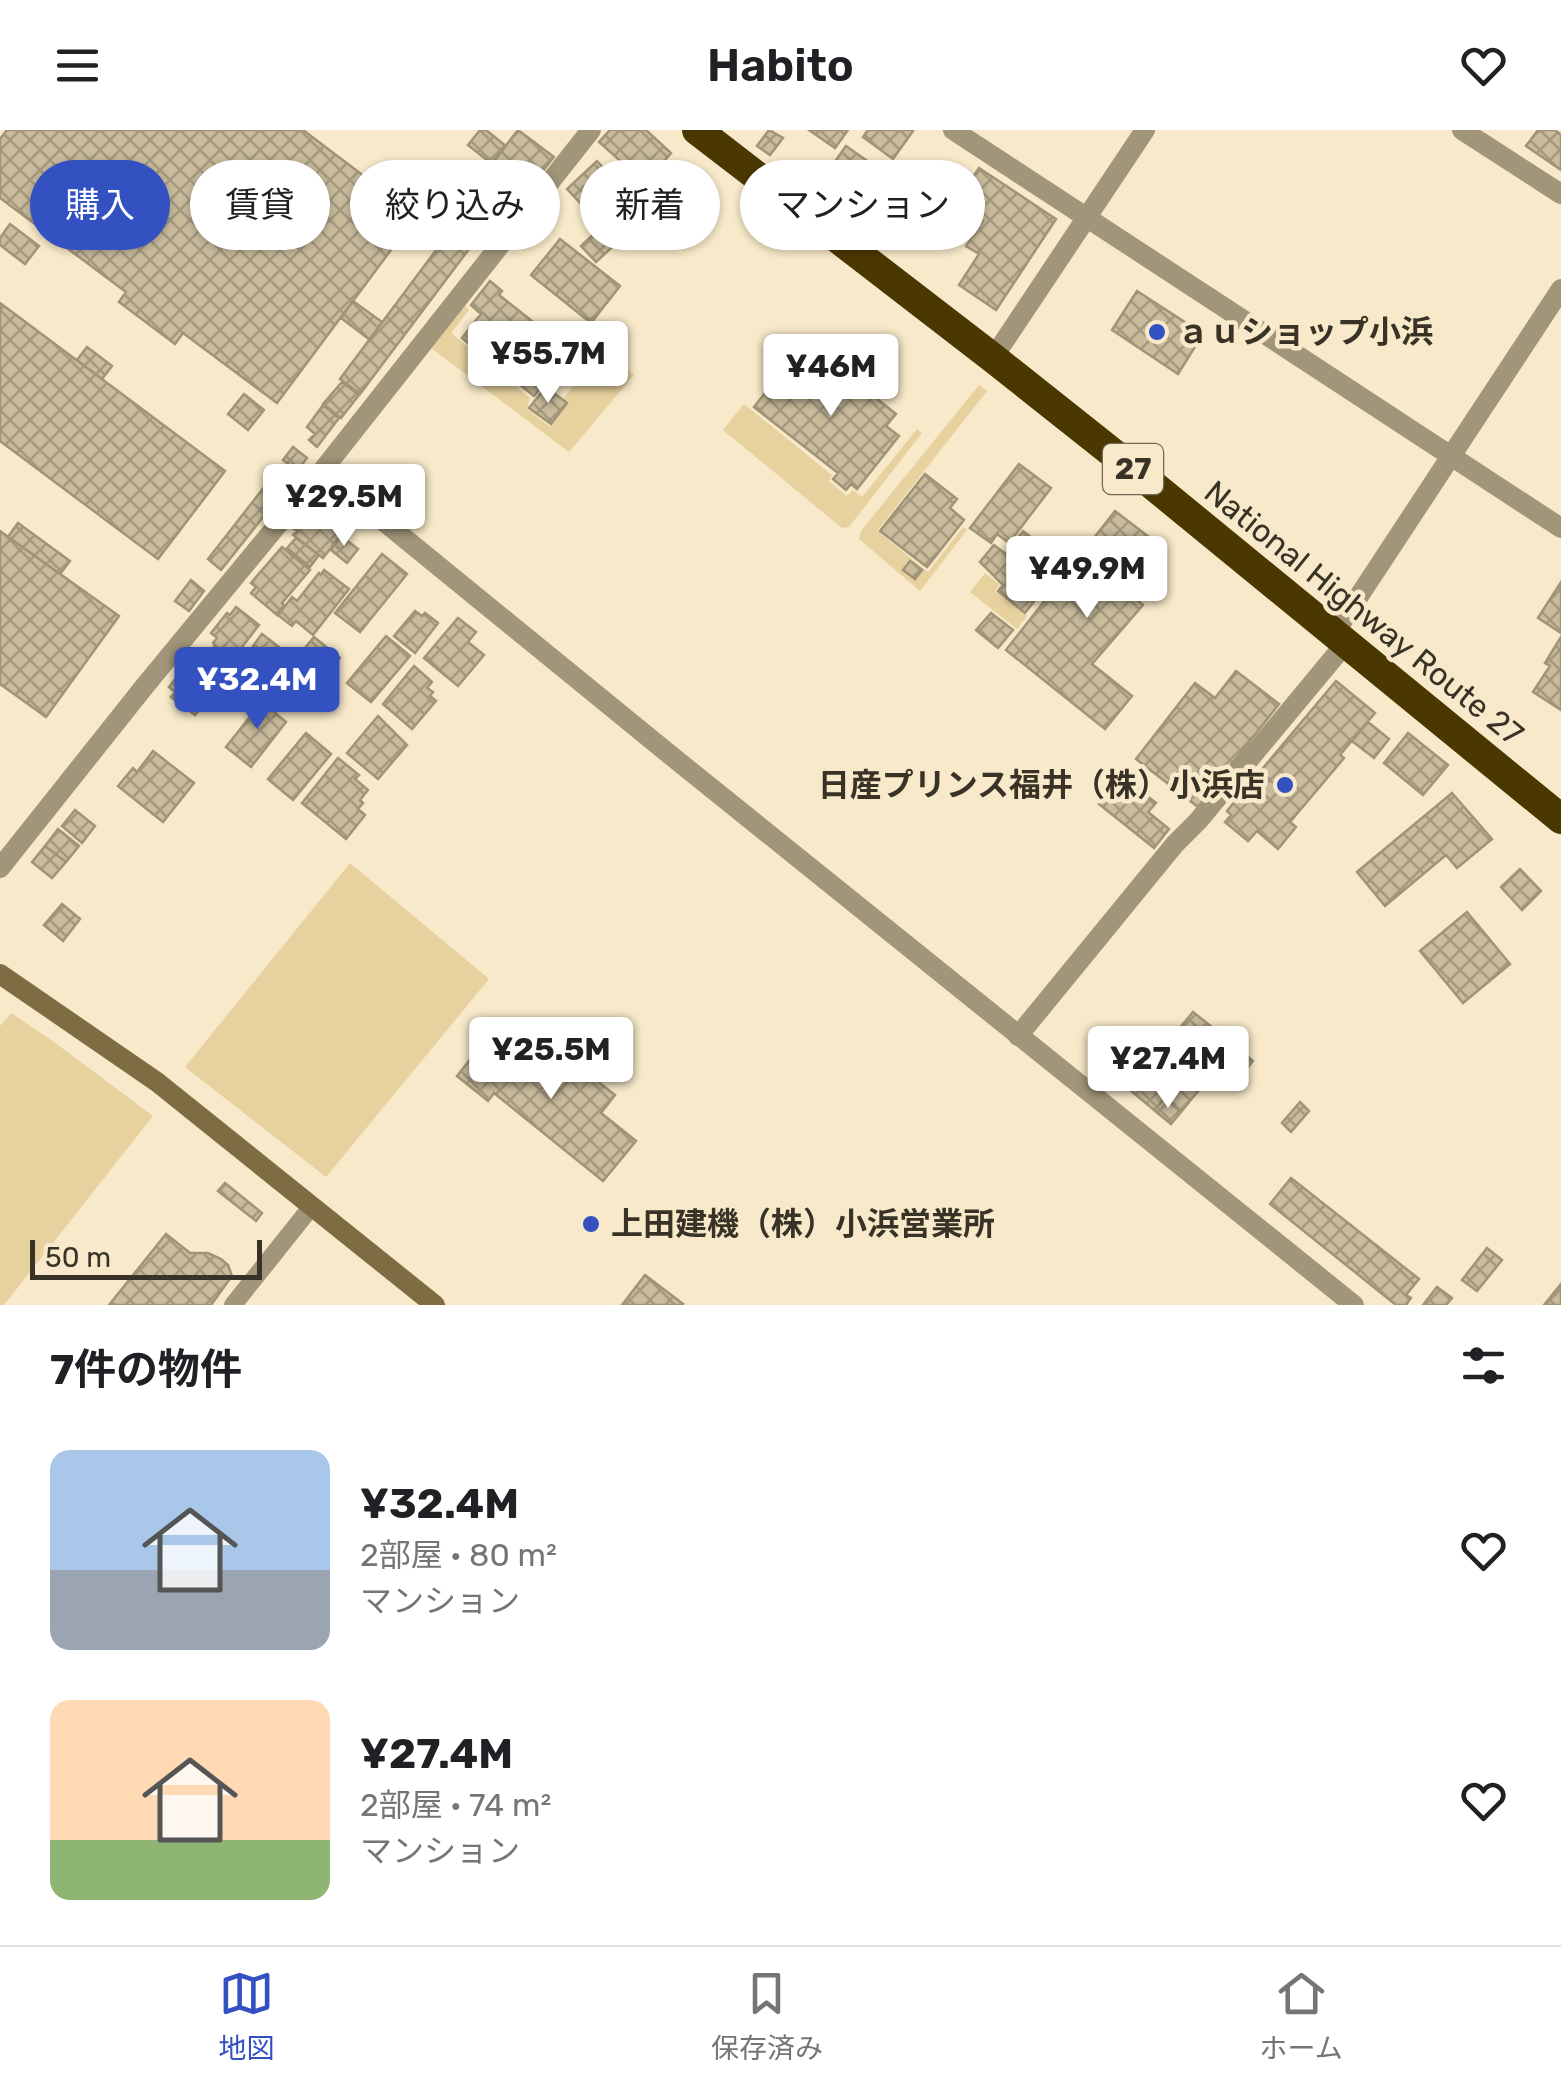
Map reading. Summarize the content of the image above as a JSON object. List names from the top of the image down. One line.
{"streets":{"highway":["27","National Highway Route 27"]},"places":["ａｕショップ小浜","日産プリンス福井（株）小浜店","上田建機（株）小浜営業所"],"scale_bar":"50 m","page":{"header":"Habito","chip":["購入","賃貸","絞り込み","新着","マンション"],"price":["¥55.7M","¥46M","¥29.5M","¥49.9M","¥32.4M","¥25.5M","¥27.4M"],"scale":"50 m","heading":"7件の物件","list":[{"name":"¥32.4M","note":"2部屋 · 80 m² · マンション"},{"name":"¥27.4M","note":"2部屋 · 74 m² · マンション"}],"tabs":["地図","保存済み","ホーム"]}}
